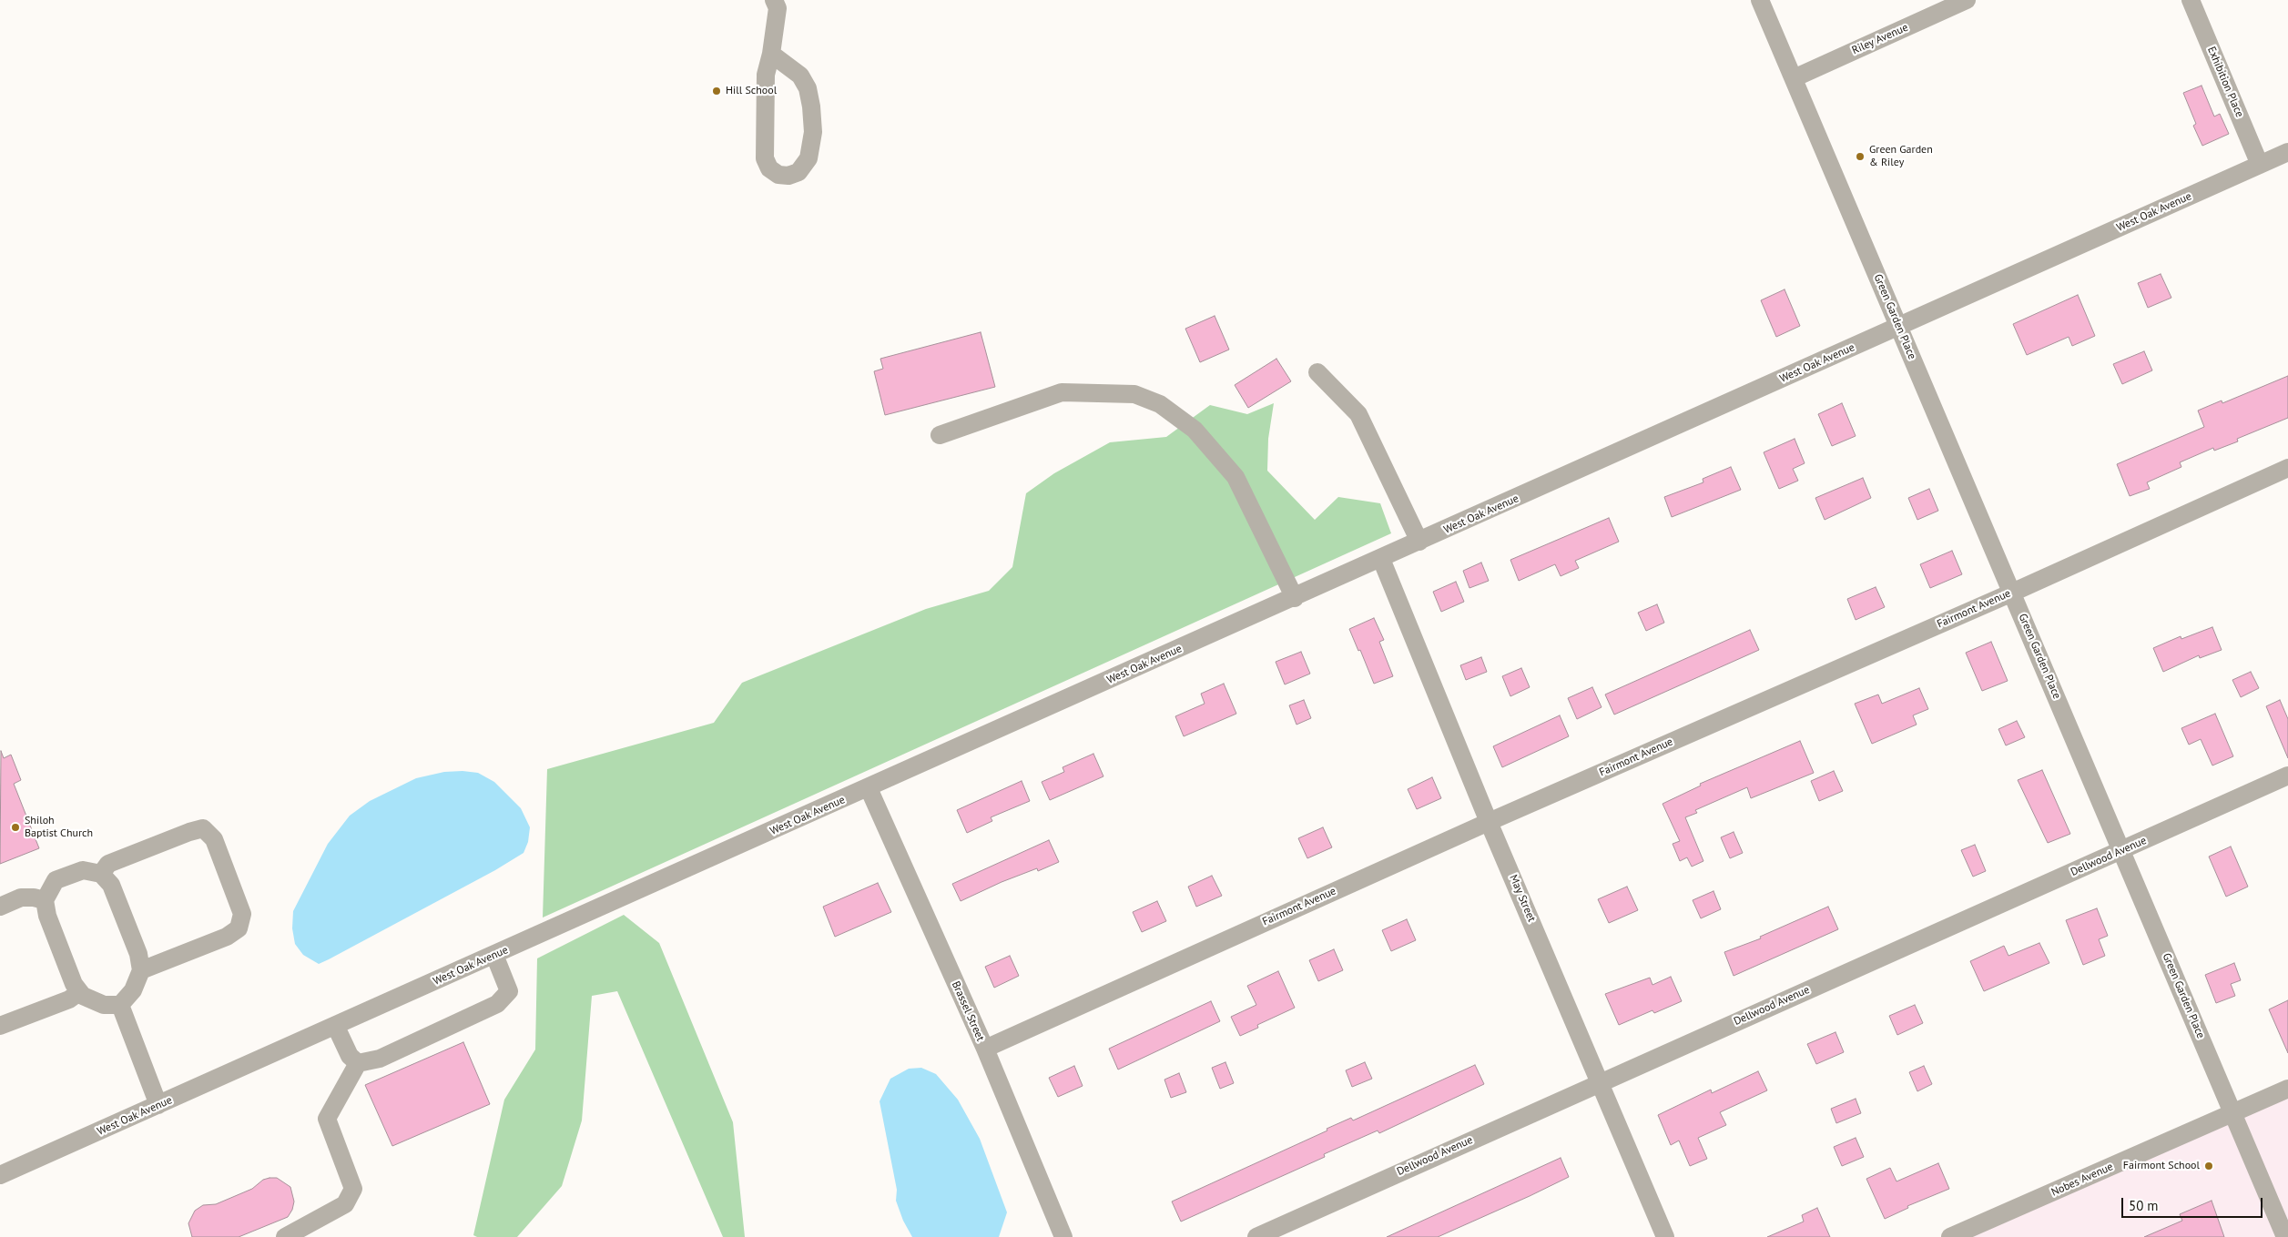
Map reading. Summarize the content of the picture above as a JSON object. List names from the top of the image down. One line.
{"streets":{"street":["Riley Avenue","Exhibition Place","West Oak Avenue","Green Garden Place","Fairmont Avenue","Dellwood Avenue","May Street","Brassel Street","Nobes Avenue"]},"crossings":[["Riley Avenue","Green Garden Place"],["Exhibition Place","West Oak Avenue"],["West Oak Avenue","Green Garden Place"],["West Oak Avenue","May Street"],["West Oak Avenue","Brassel Street"],["Green Garden Place","Fairmont Avenue"],["Green Garden Place","Dellwood Avenue"],["Green Garden Place","Nobes Avenue"],["Fairmont Avenue","May Street"],["Fairmont Avenue","Brassel Street"],["Dellwood Avenue","May Street"]],"places":["Hill School","Green Garden & Riley","Shiloh Baptist Church","Fairmont School"],"scale_bar":"50 m"}
